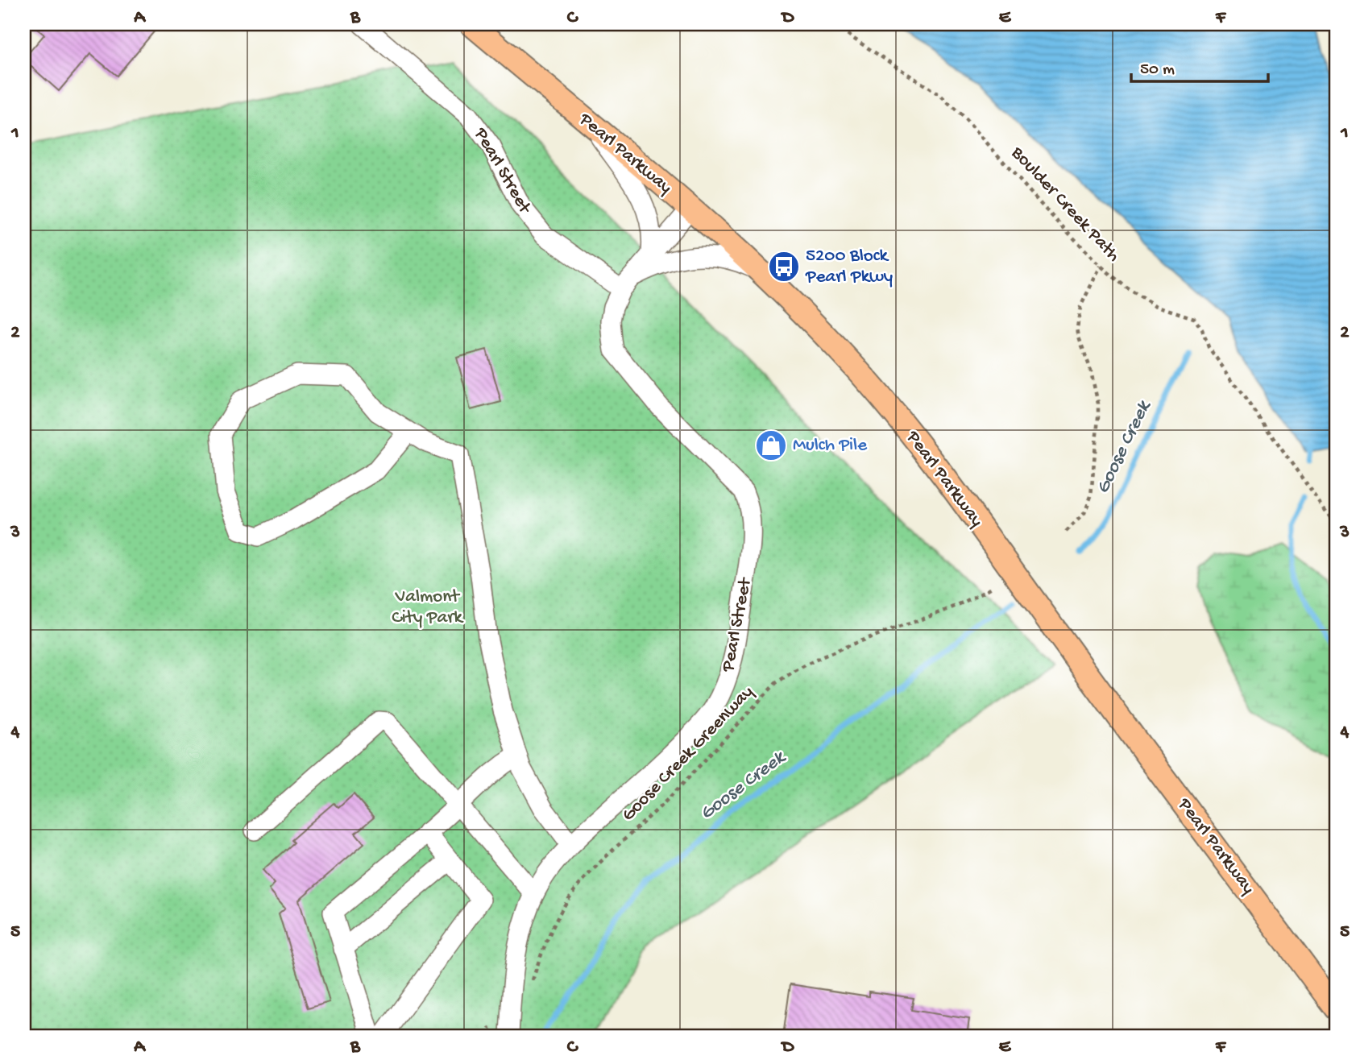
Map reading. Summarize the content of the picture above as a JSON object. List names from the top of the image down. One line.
{"streets":{"main road":["Pearl Parkway"],"street":["Pearl Street"],"path":["Boulder Creek Path","Goose Creek Greenway"]},"crossings":[["Pearl Parkway","Pearl Street"],["Pearl Street","Goose Creek Greenway"]],"water":["Goose Creek"],"parks":["Valmont City Park"],"places":{"bus stop":["5200 Block Pearl Pkwy"],"shop":["Mulch Pile"]},"scale_bar":"50 m","grid":{"columns":["A","B","C","D","E","F"],"rows":["1","2","3","4","5"]}}
